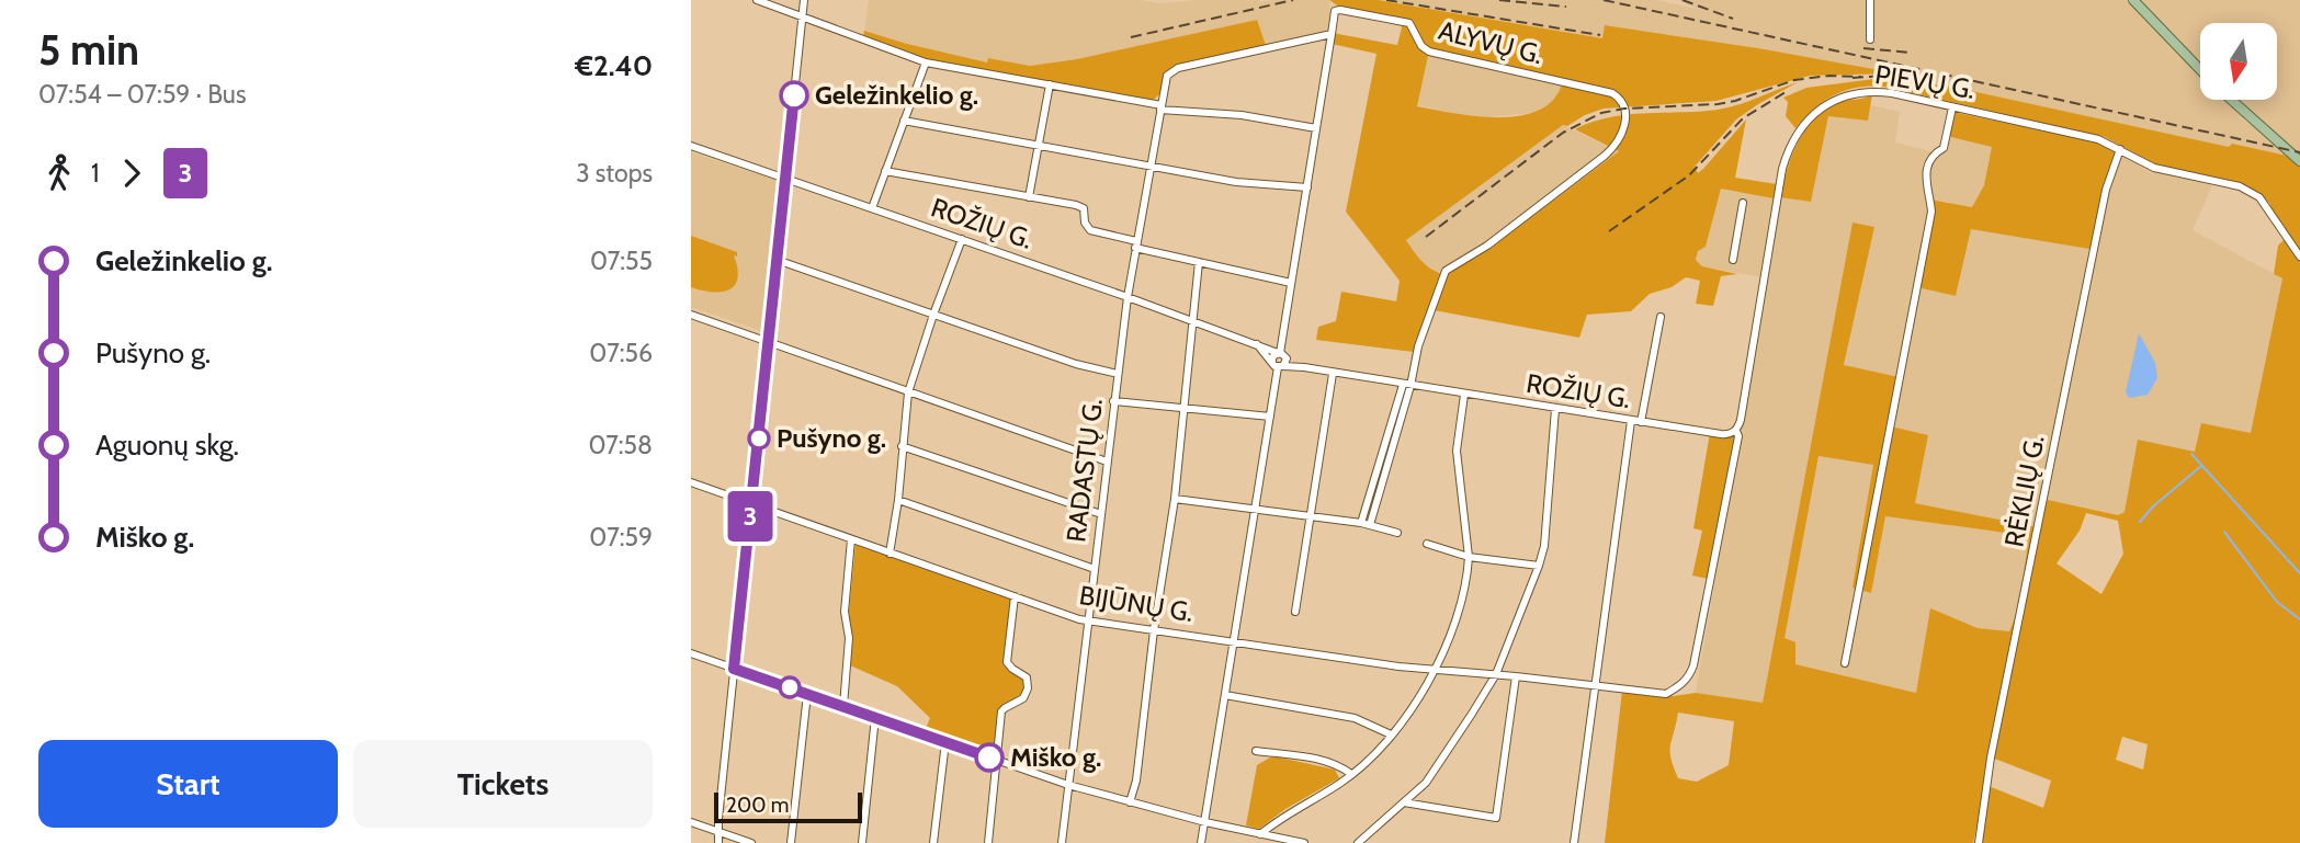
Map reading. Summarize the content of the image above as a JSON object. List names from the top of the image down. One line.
{"streets":{"street":["ALYVŲ G.","PIEVŲ G.","ROŽIŲ G.","RADASTŲ G.","RĖKLIŲ G.","BIJŪNŲ G."]},"crossings":[["ALYVŲ G.","ROŽIŲ G."],["PIEVŲ G.","ROŽIŲ G."],["PIEVŲ G.","RĖKLIŲ G."],["PIEVŲ G.","BIJŪNŲ G."],["ROŽIŲ G.","RADASTŲ G."],["RADASTŲ G.","BIJŪNŲ G."]],"places":["Geležinkelio g.","Pušyno g.","Miško g."],"lines":["bus line 3"],"scale_bar":"200 m","north":"bottom","page":{"heading":["5 min","07:54 – 07:59 · Bus","€2.40"],"on_map":"3","legs":["1","3","3 stops"],"list":[{"name":"Geležinkelio g.","value":"07:55"},{"name":"Pušyno g.","value":"07:56"},{"name":"Aguonų skg.","value":"07:58"},{"name":"Miško g.","value":"07:59"}],"buttons":["Start","Tickets"],"scale":"200 m"}}
